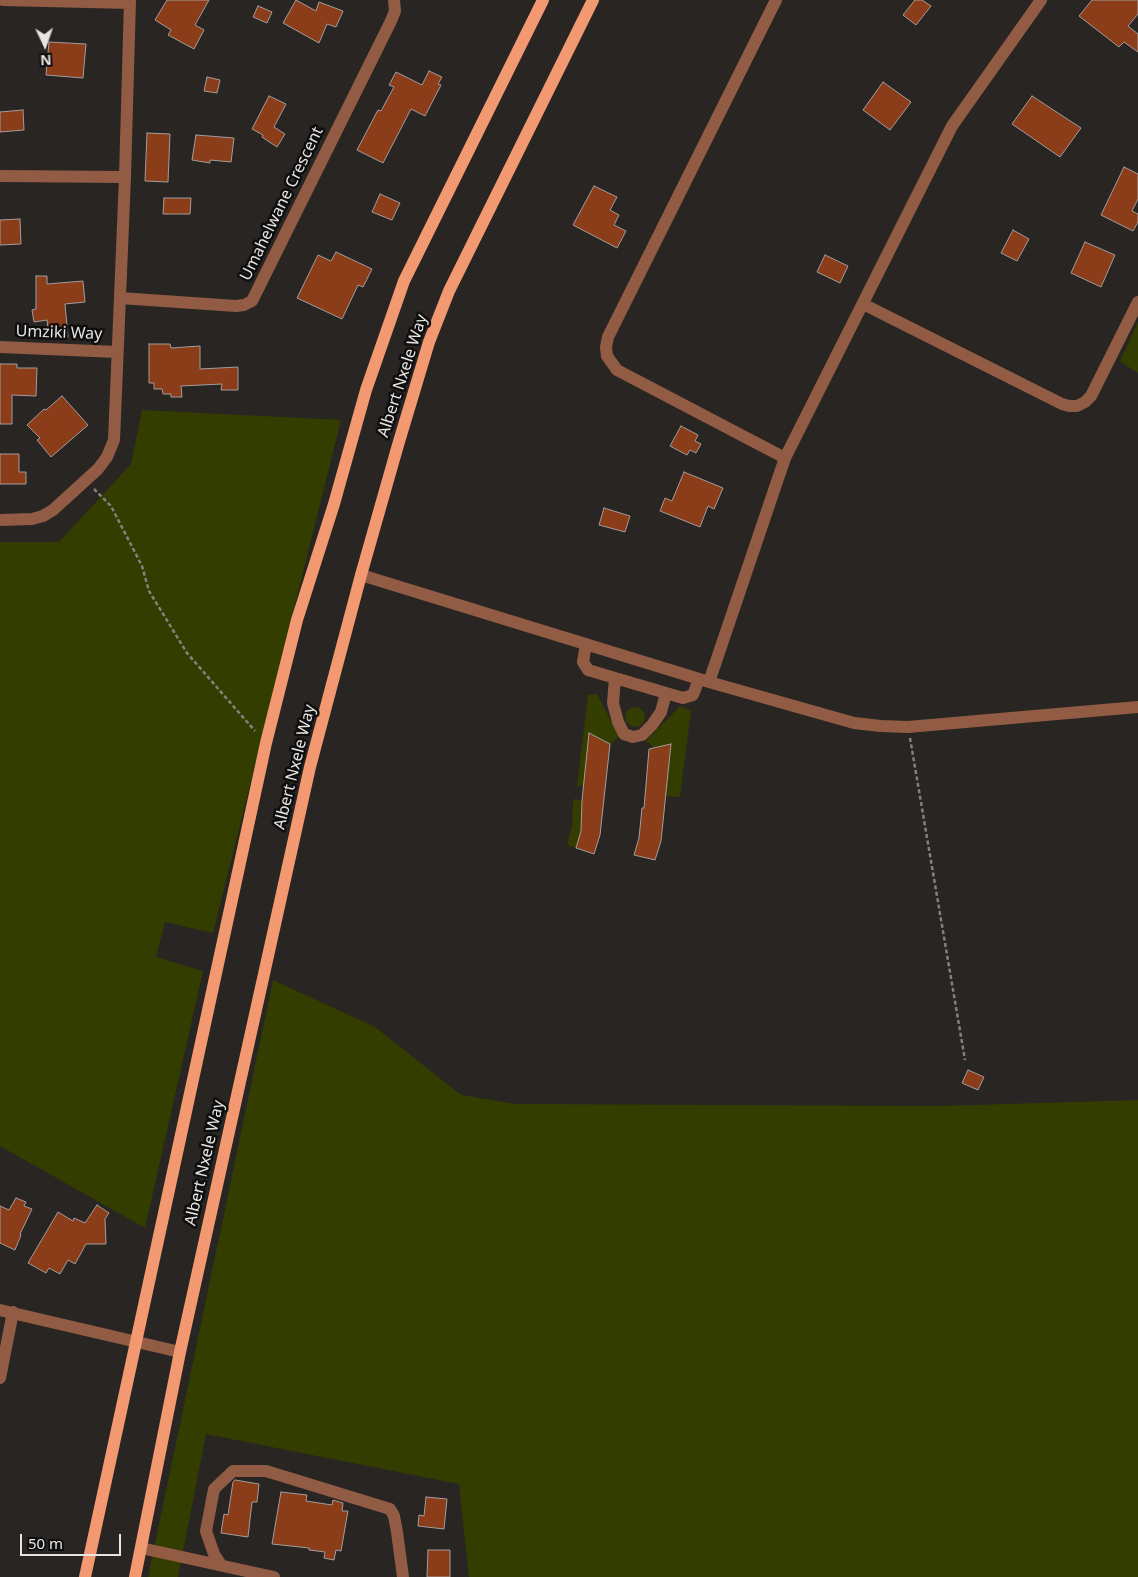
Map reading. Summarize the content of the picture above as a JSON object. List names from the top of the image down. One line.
{"streets":{"main road":["Albert Nxele Way"],"street":["Umahelwane Crescent","Umziki Way"]},"scale_bar":"50 m","north":"bottom"}
